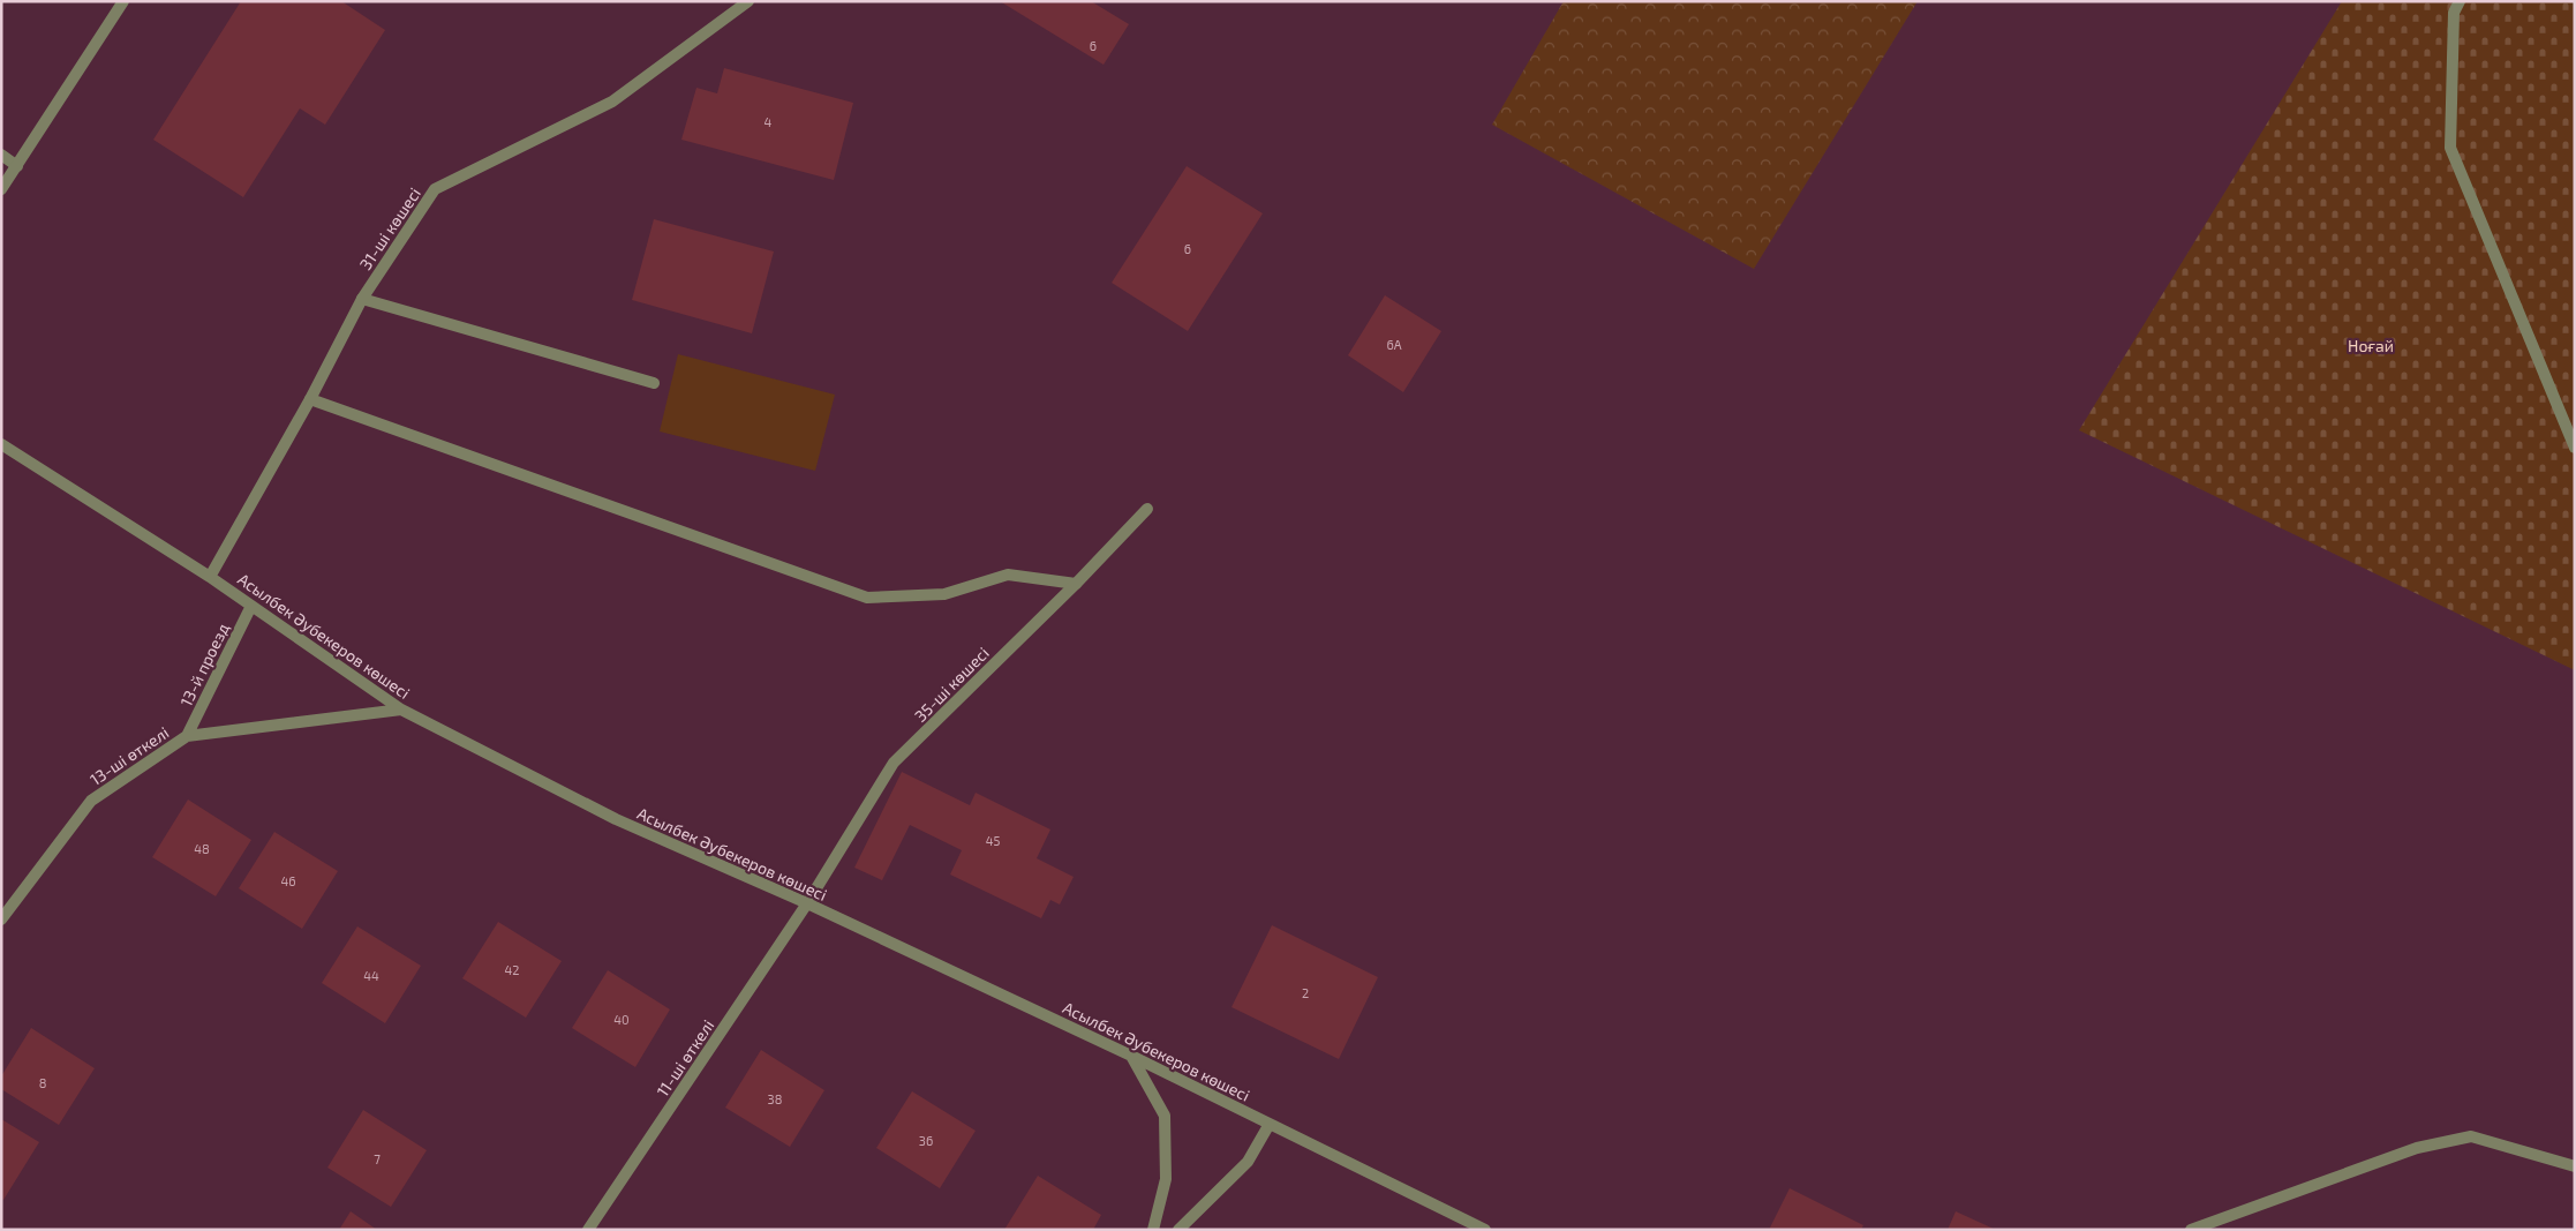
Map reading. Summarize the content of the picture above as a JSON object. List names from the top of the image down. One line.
{"streets":{"street":["31-ші көшесі","Асылбек Әубекеров көшесі","13-й проезд","35-ші көшесі","13-ші өткелі","11-ші өткелі"]},"crossings":[["31-ші көшесі","Асылбек Әубекеров көшесі"],["Асылбек Әубекеров көшесі","13-й проезд"],["Асылбек Әубекеров көшесі","35-ші көшесі"],["Асылбек Әубекеров көшесі","13-ші өткелі"],["Асылбек Әубекеров көшесі","11-ші өткелі"],["13-й проезд","13-ші өткелі"],["35-ші көшесі","11-ші өткелі"]],"parks":["Ноғай"],"house_numbers":["6","4","6","6А","45","48","46","42","44","2","40","8","38","36","7"]}
